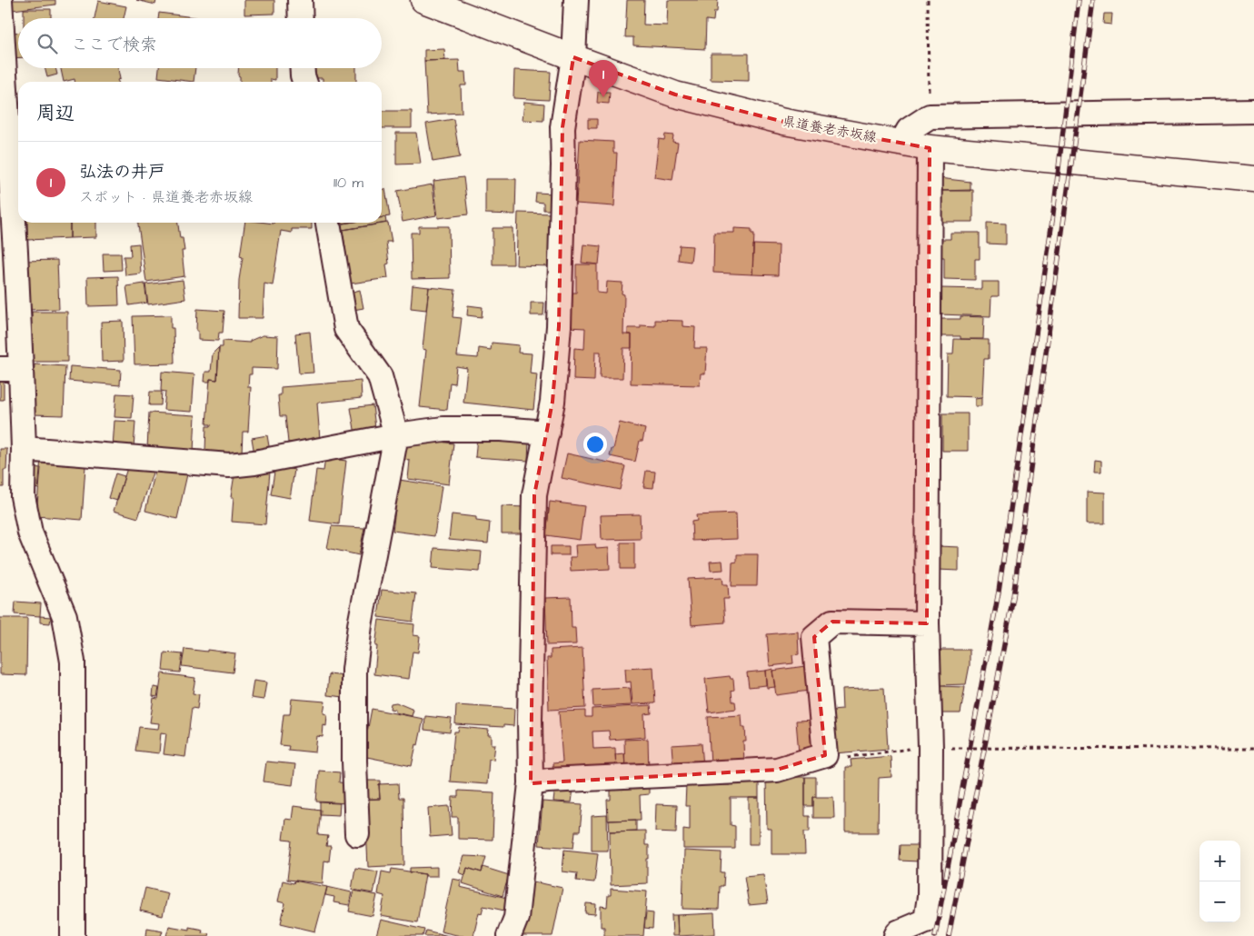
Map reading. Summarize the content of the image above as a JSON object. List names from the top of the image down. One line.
{"streets":{"main road":["県道養老赤坂線"]},"page":{"search":"ここで検索","pins":"1","heading":"周辺","list":[{"mark":"1","name":"弘法の井戸","note":"スポット · 県道養老赤坂線","value":"110 m"}],"map_buttons":["+","−"]}}
